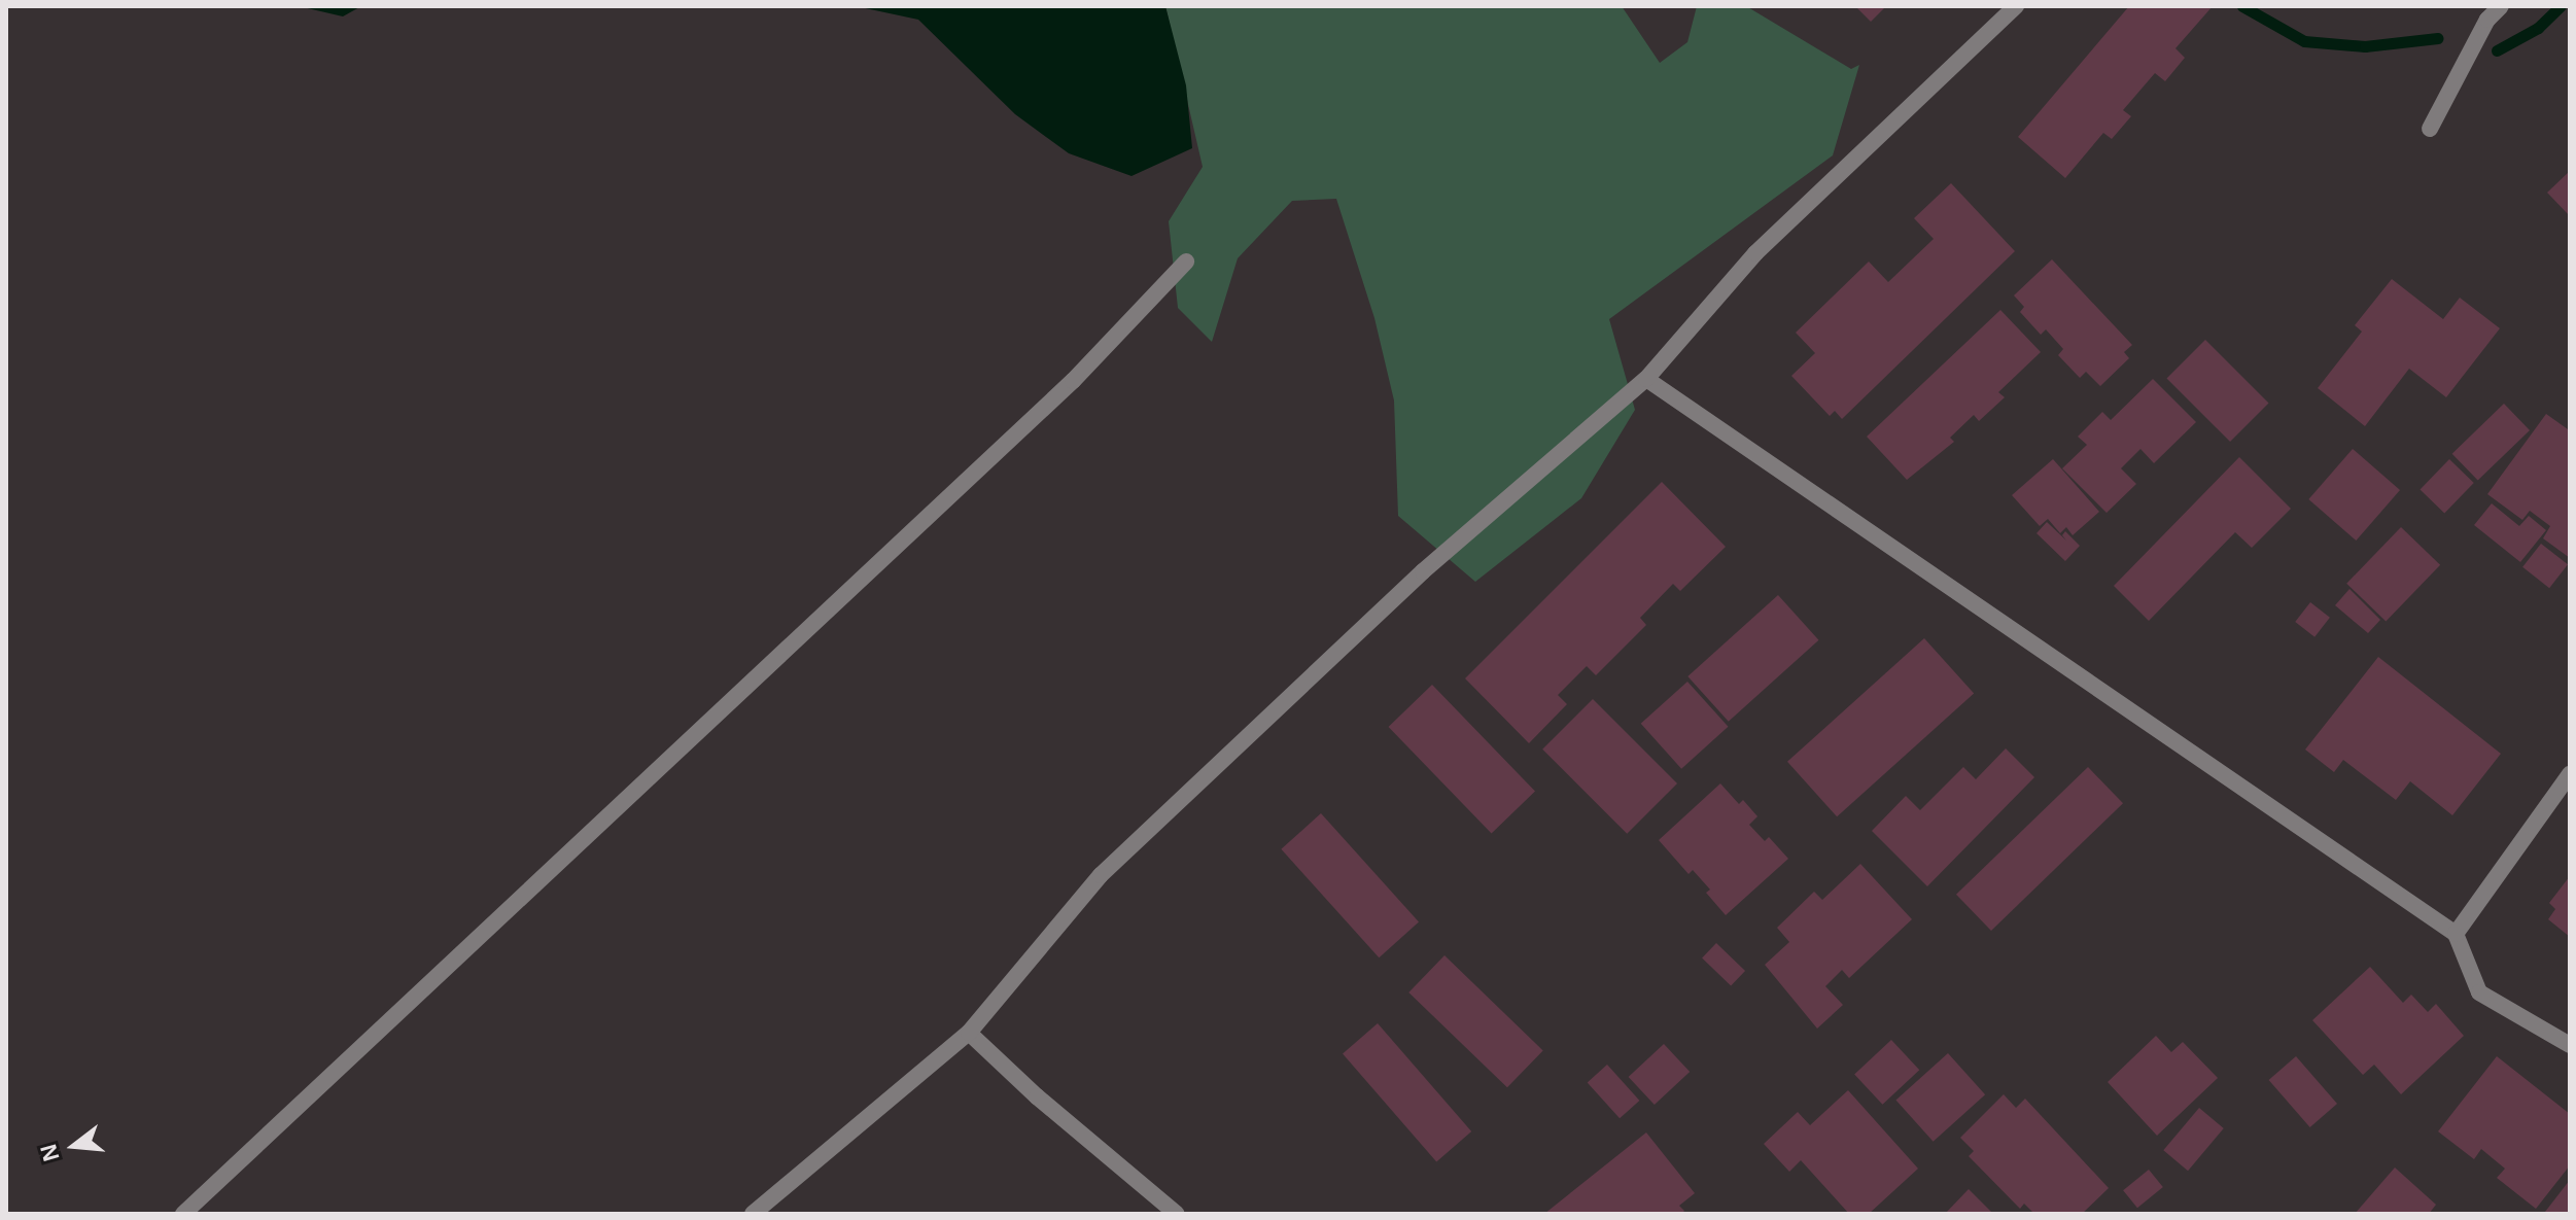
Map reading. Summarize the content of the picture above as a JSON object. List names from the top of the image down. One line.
{"north":"left"}
